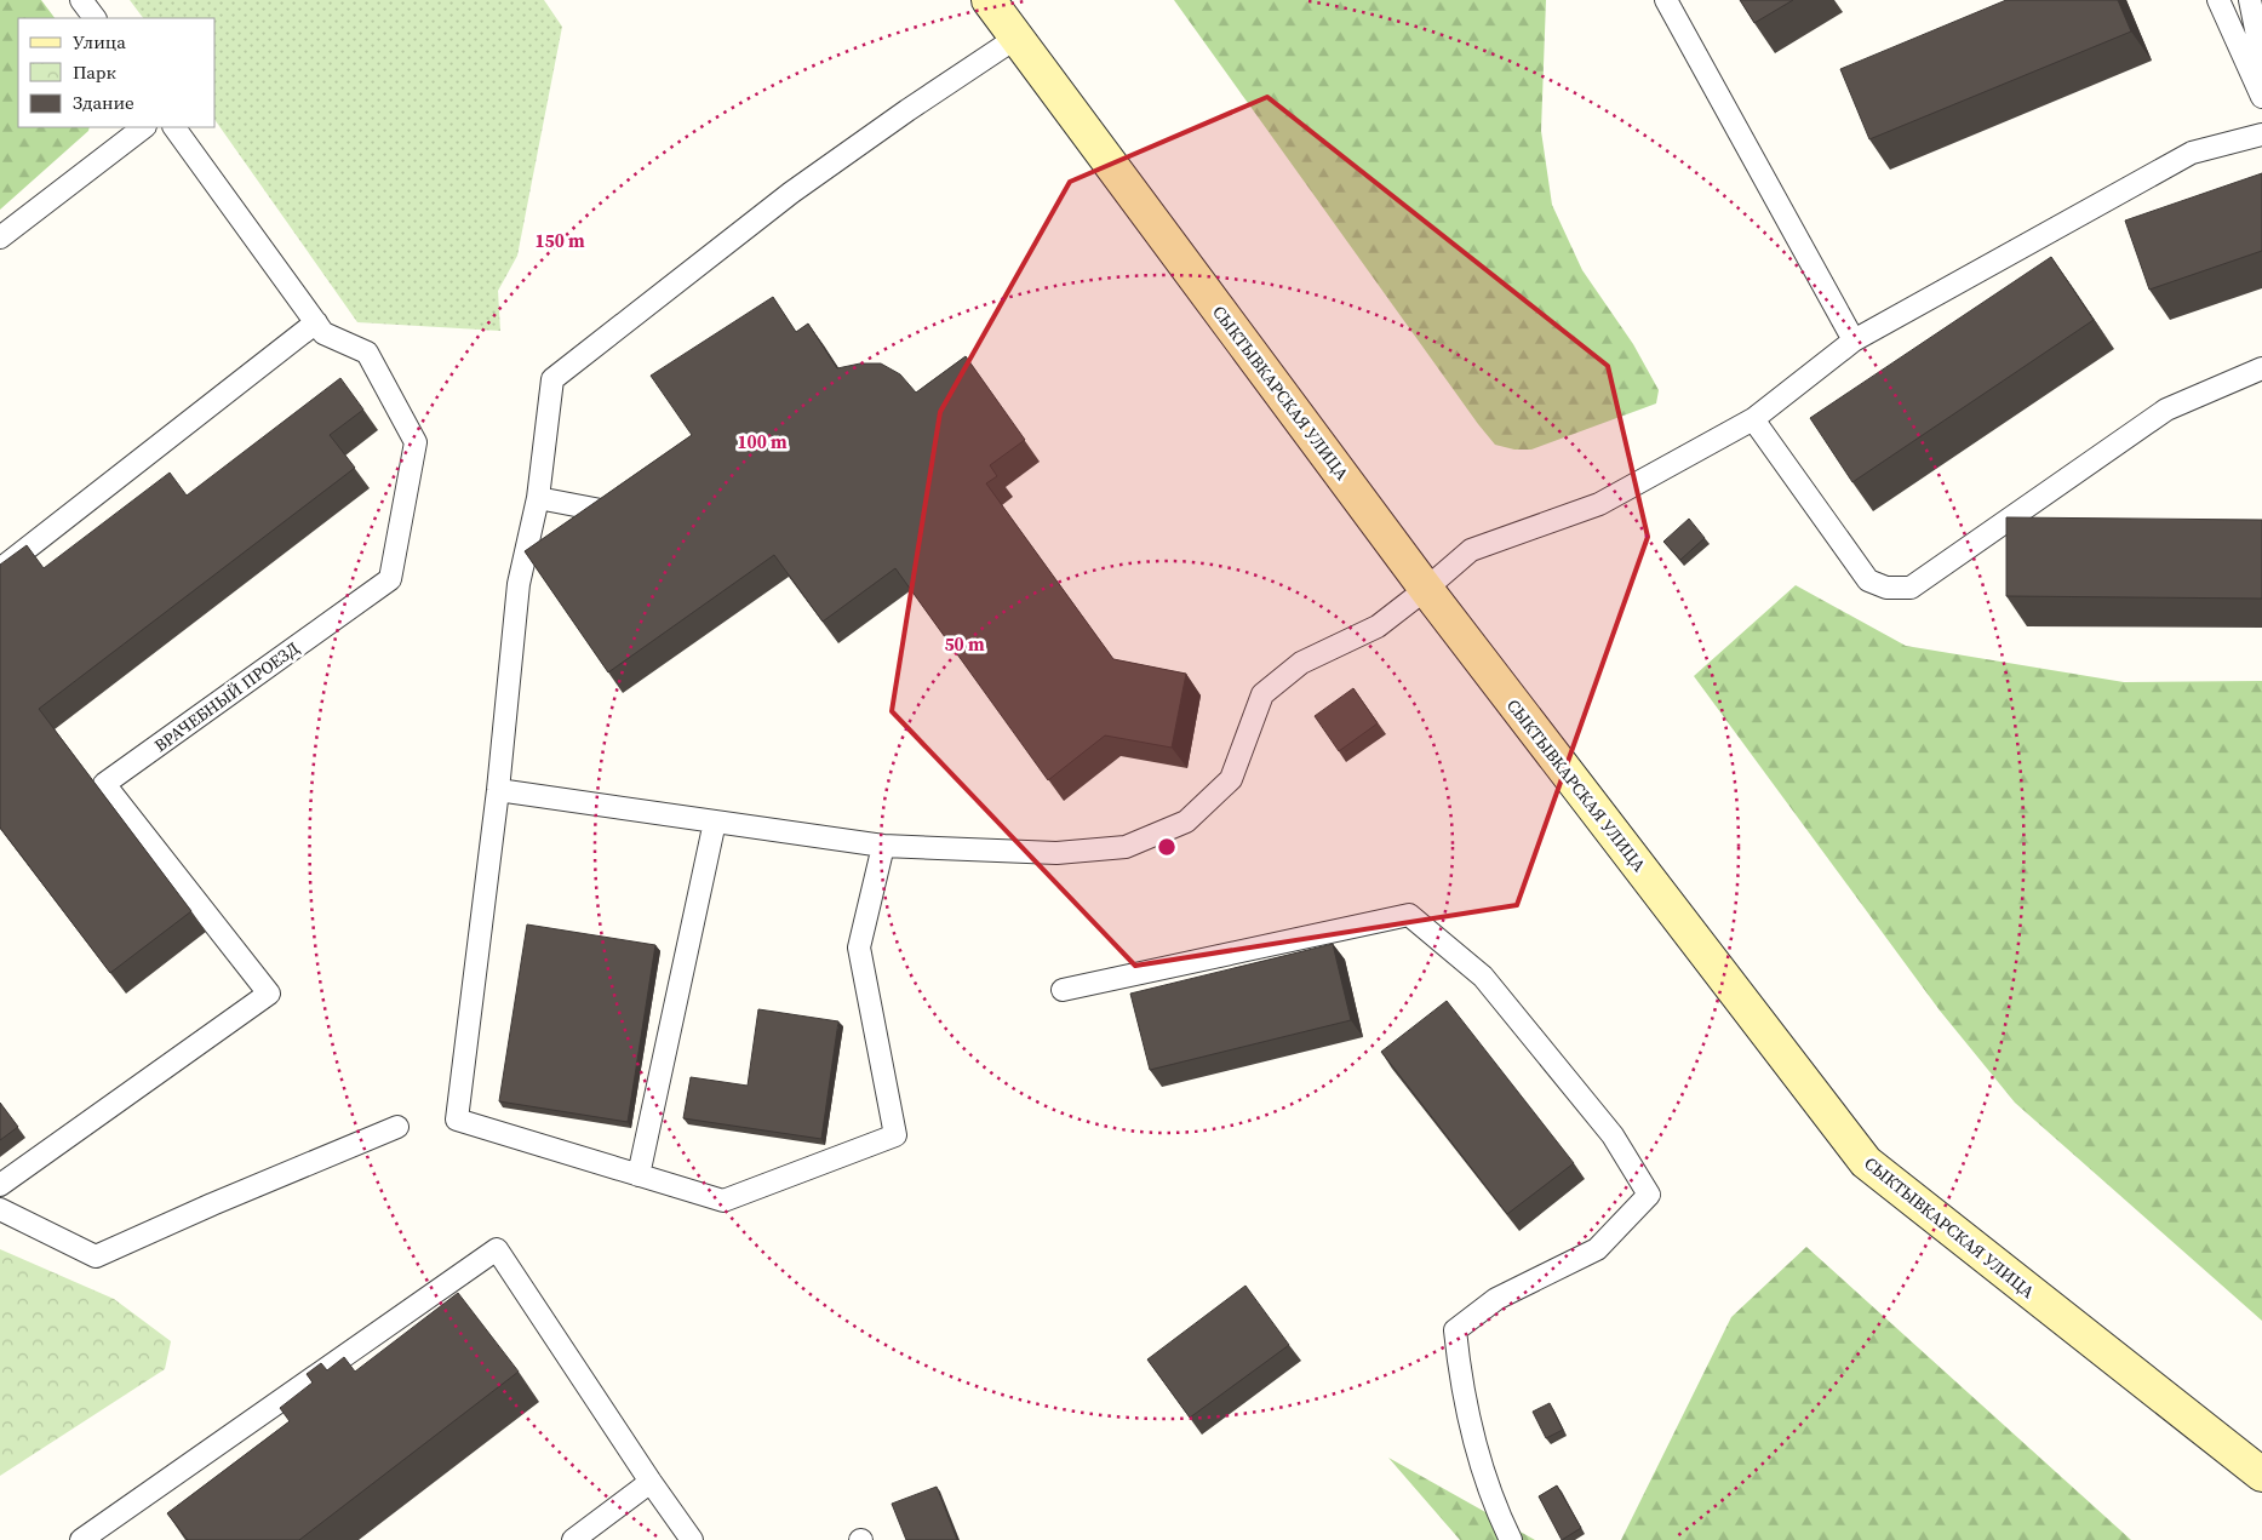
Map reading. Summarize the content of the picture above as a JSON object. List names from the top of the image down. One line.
{"streets":{"main road":["СЫКТЫВКАРСКАЯ УЛИЦА"],"lane":["ВРАЧЕБНЫЙ ПРОЕЗД"]},"legend":["Улица","Парк","Здание"],"rings":["150 m","100 m","50 m"]}
